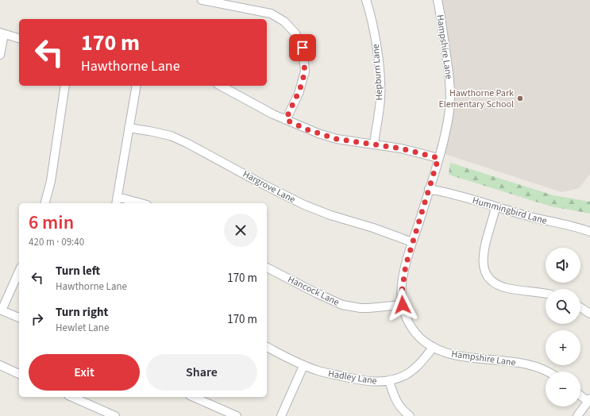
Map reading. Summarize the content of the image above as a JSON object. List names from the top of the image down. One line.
{"streets":{"street":["Hampshire Lane","Hepburn Lane","Hargrove Lane","Hummingbird Lane","Hancock Lane","Hadley Lane"]},"crossings":[["Hampshire Lane","Hargrove Lane"],["Hampshire Lane","Hummingbird Lane"],["Hampshire Lane","Hancock Lane"],["Hampshire Lane","Hadley Lane"]],"places":["Hawthorne Park Elementary School"],"page":{"turn":["170 m","Hawthorne Lane"],"heading":["6 min","420 m · 09:40"],"map_buttons":["+","−"],"list":[{"name":"Turn left","note":"Hawthorne Lane","value":"170 m"},{"name":"Turn right","note":"Hewlet Lane","value":"170 m"}],"buttons":["Exit","Share"]}}
